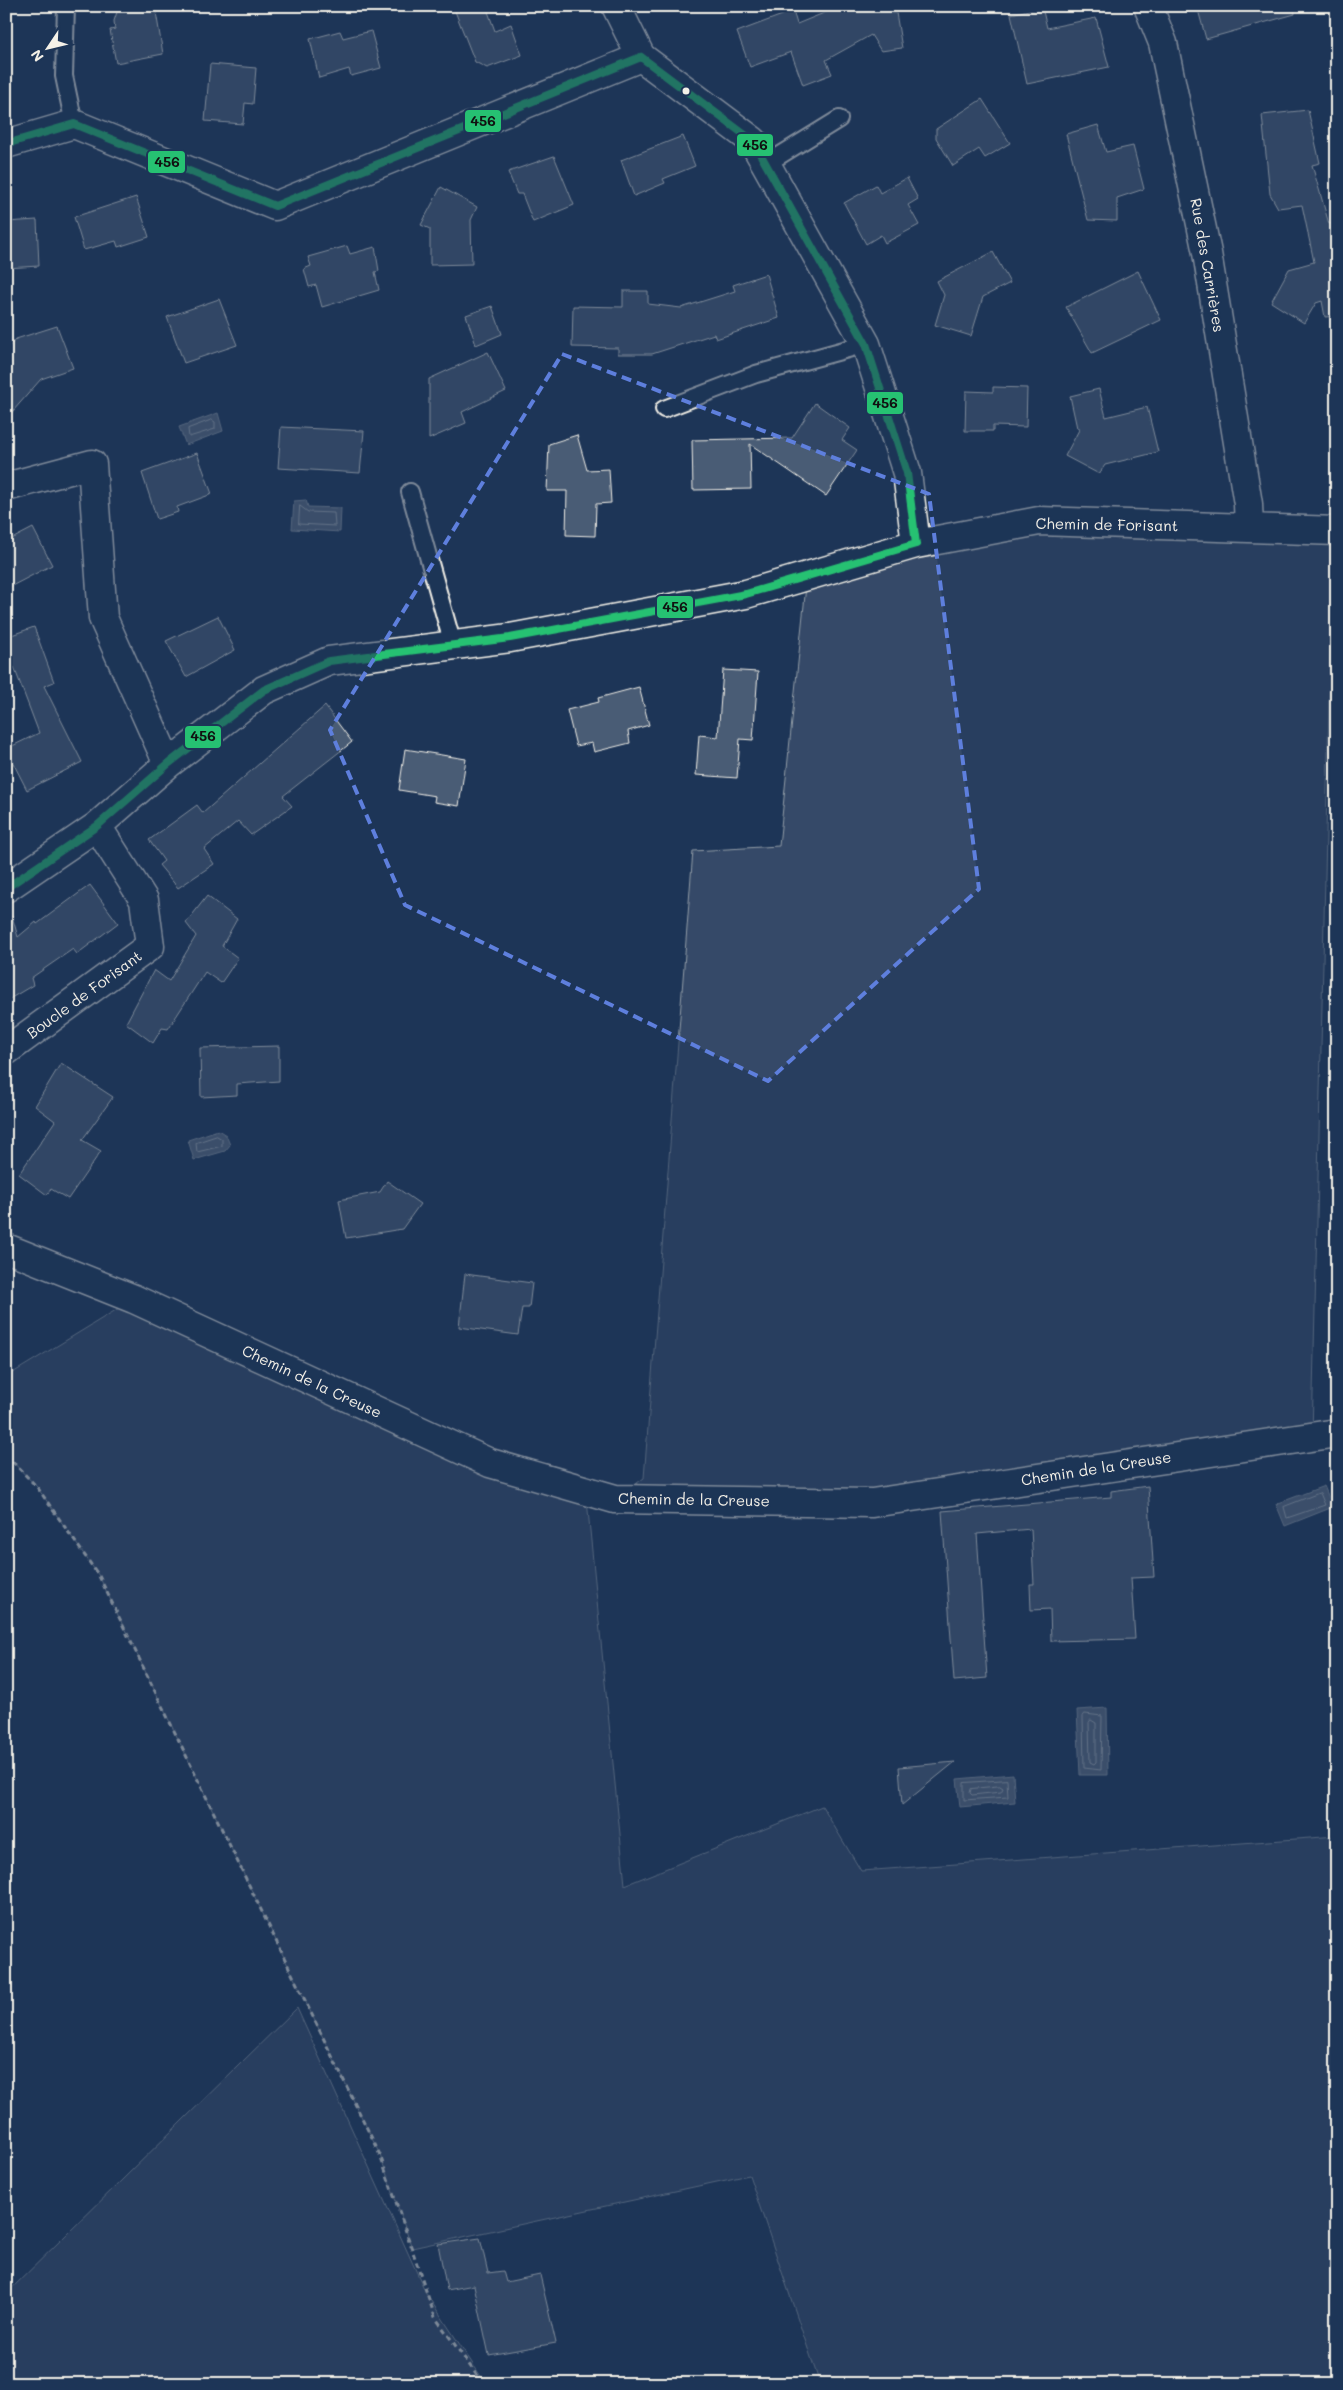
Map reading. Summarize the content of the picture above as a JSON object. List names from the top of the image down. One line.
{"streets":{"street":["Rue des Carrières","Chemin de Forisant","Boucle de Forisant","Chemin de la Creuse"]},"crossings":[["Rue des Carrières","Chemin de Forisant"],["Chemin de Forisant","Boucle de Forisant"]],"lines":["transit line 456"],"north":"bottom left"}
